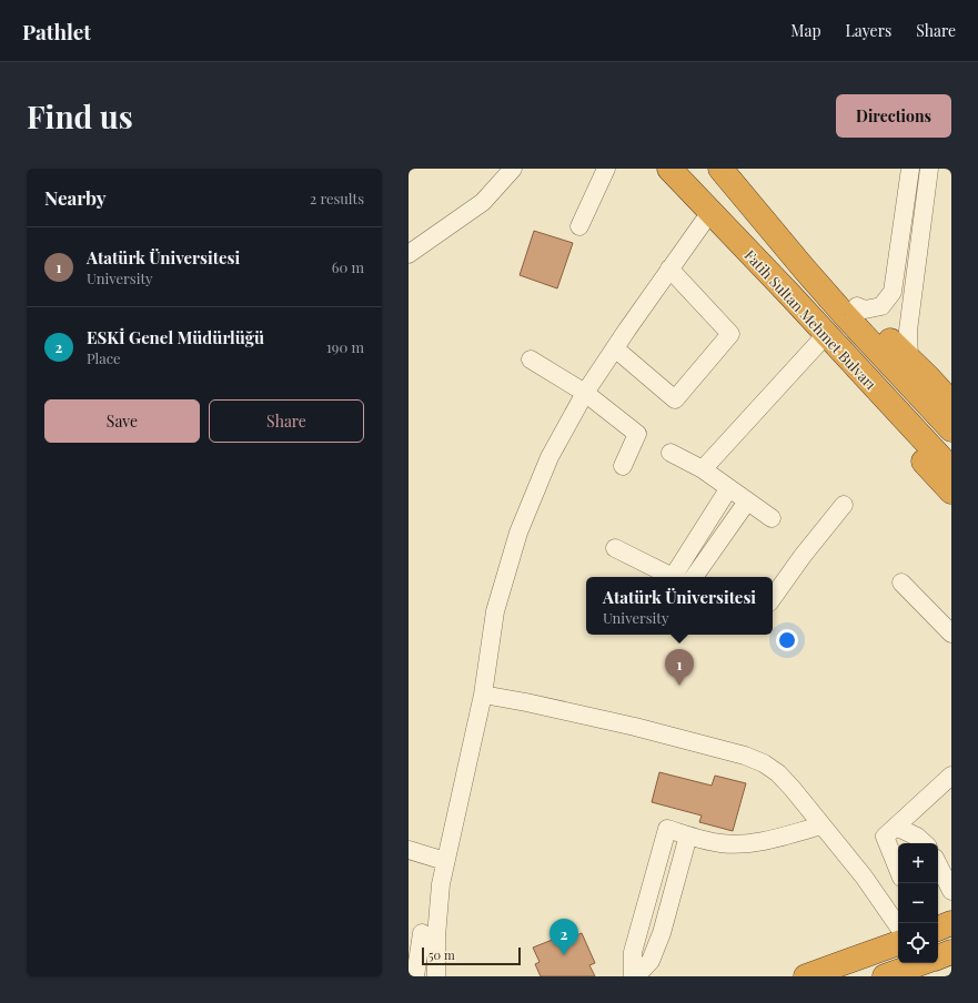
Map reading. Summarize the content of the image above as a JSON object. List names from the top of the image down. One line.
{"streets":{"highway":["Fatih Sultan Mehmet Bulvarı"]},"scale_bar":"50 m","page":{"header":"Pathlet","nav":["Map","Layers","Share"],"buttons":["Directions",["Save","Share"]],"title":"Find us","heading":["Nearby","2 results"],"list":[{"mark":"1","name":"Atatürk Üniversitesi","note":"University","value":"60 m"},{"mark":"2","name":"ESKİ Genel Müdürlüğü","note":"Place","value":"190 m"}],"popup":["Atatürk Üniversitesi","University"],"pins":["1","2"],"map_buttons":["+","−"],"scale":"50 m"}}
